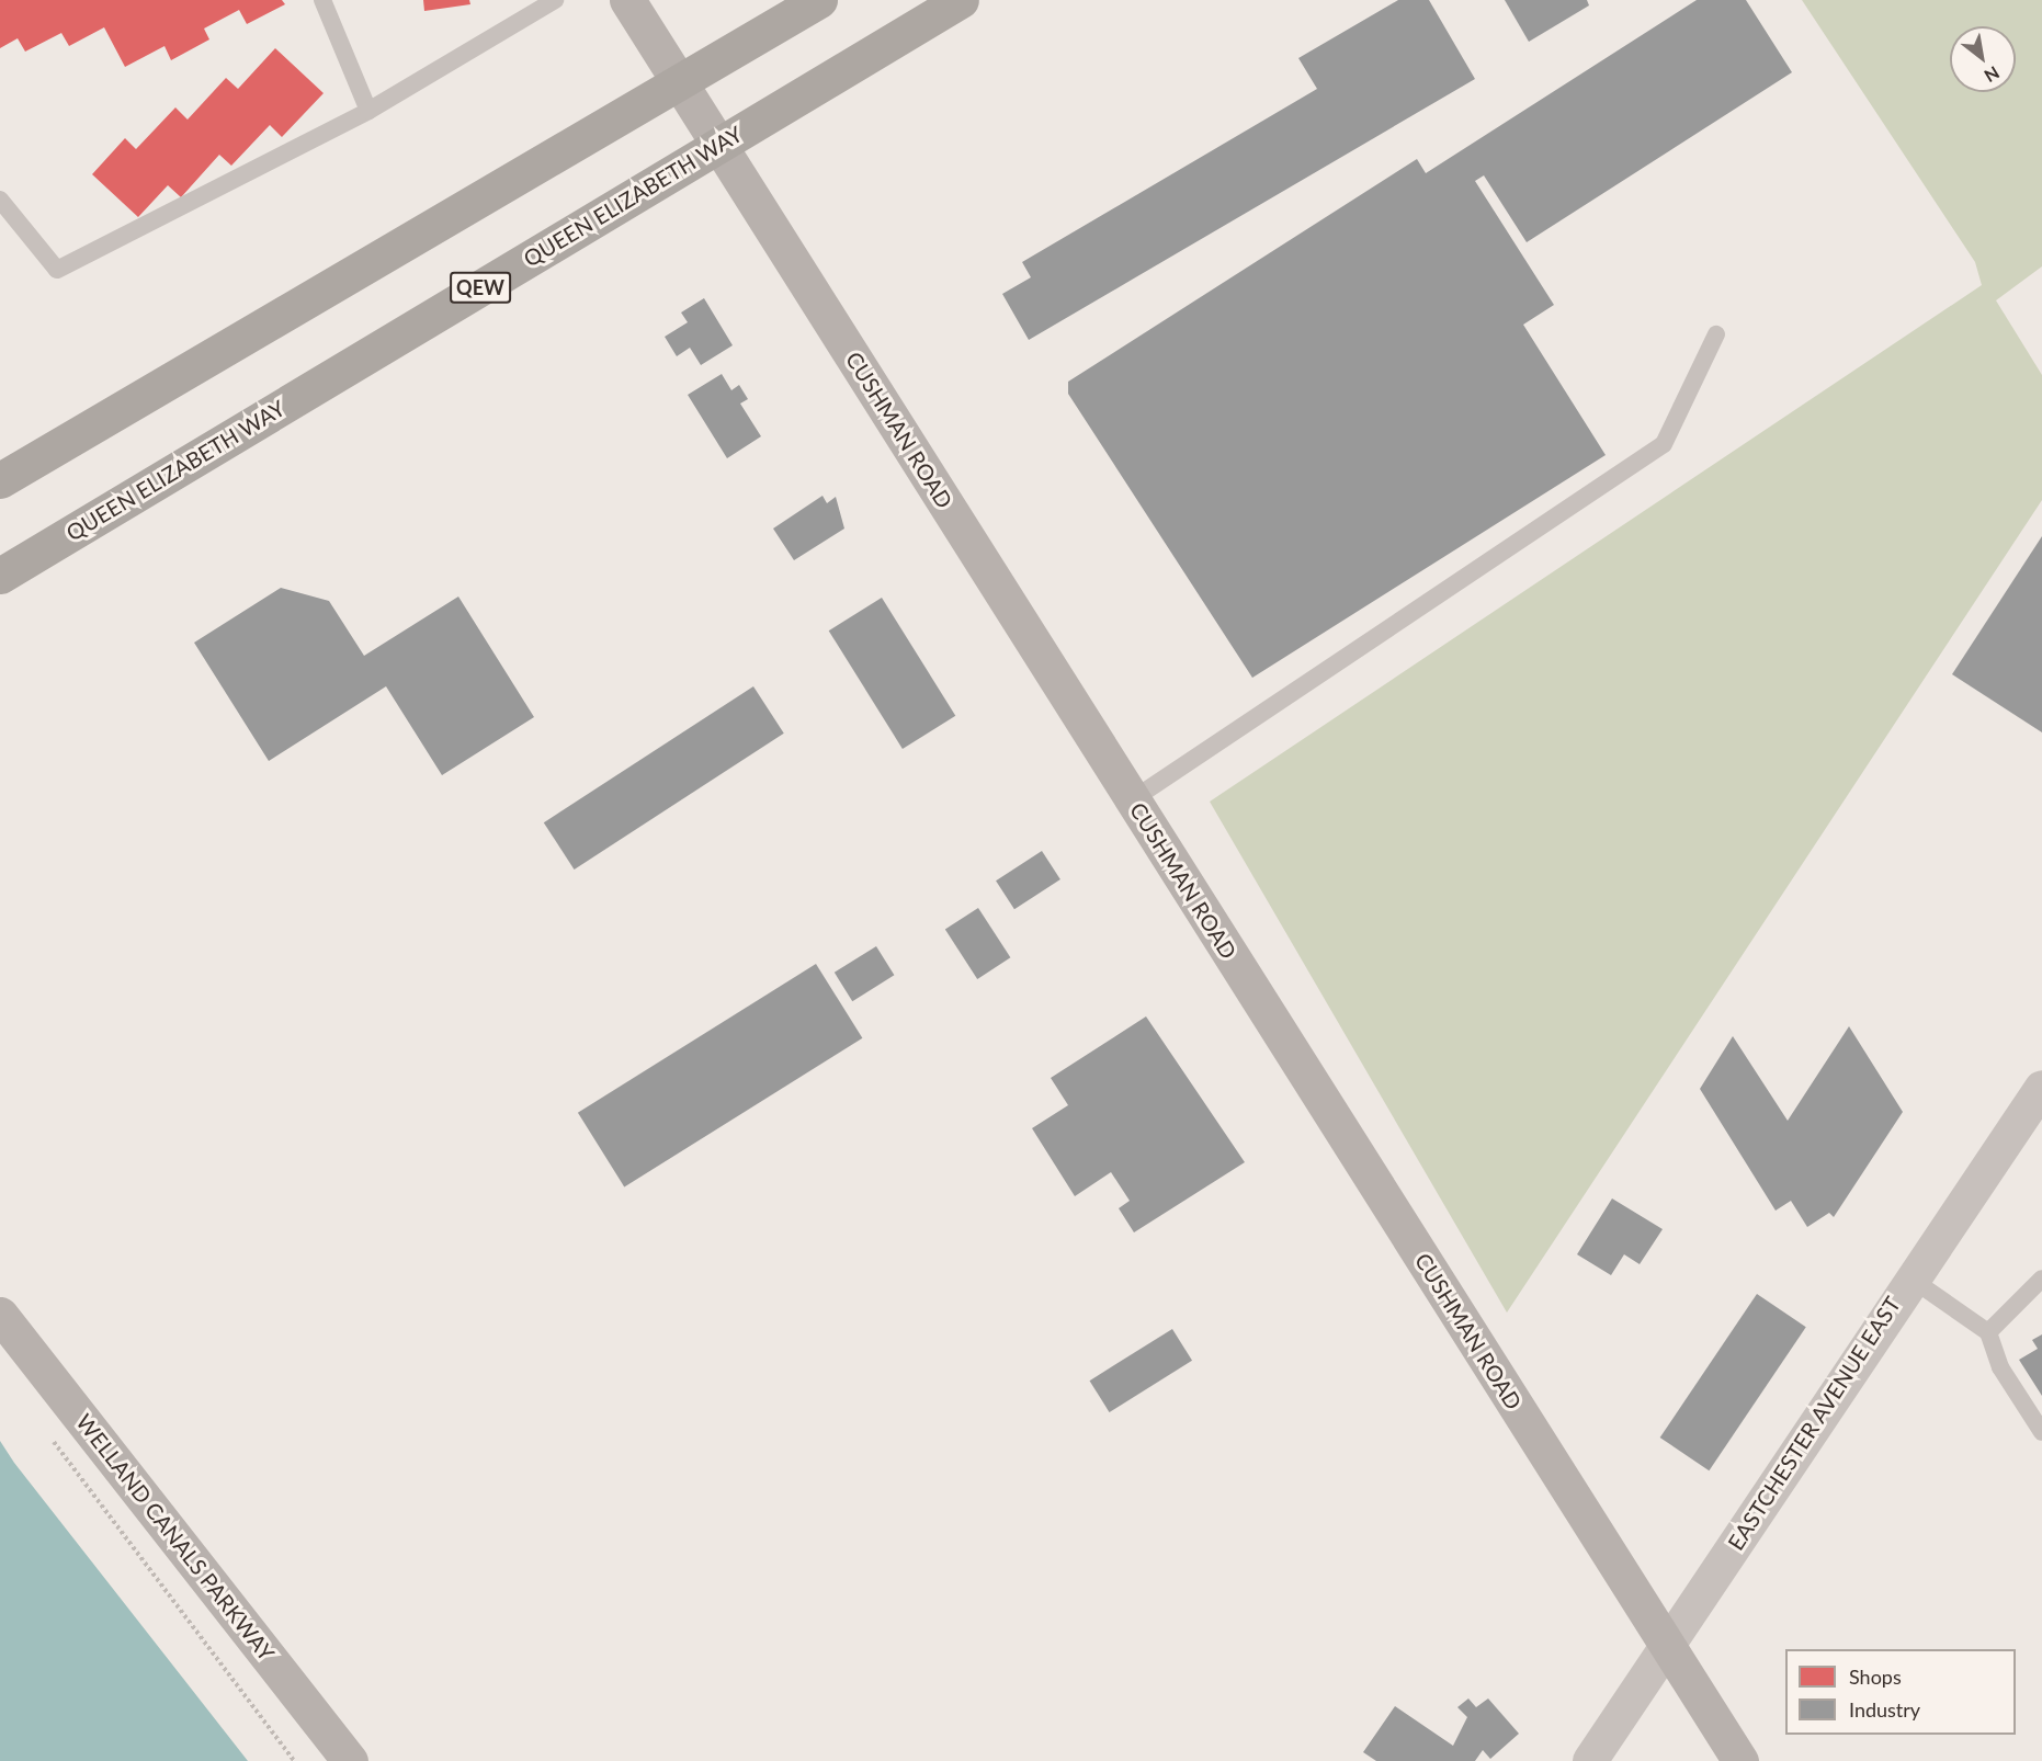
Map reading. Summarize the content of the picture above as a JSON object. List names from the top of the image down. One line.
{"streets":{"highway":["QUEEN ELIZABETH WAY","QEW"],"street":["CUSHMAN ROAD","EASTCHESTER AVENUE EAST","WELLAND CANALS PARKWAY"]},"crossings":[["CUSHMAN ROAD","EASTCHESTER AVENUE EAST"]],"legend":["Shops","Industry"],"north":"bottom right"}
